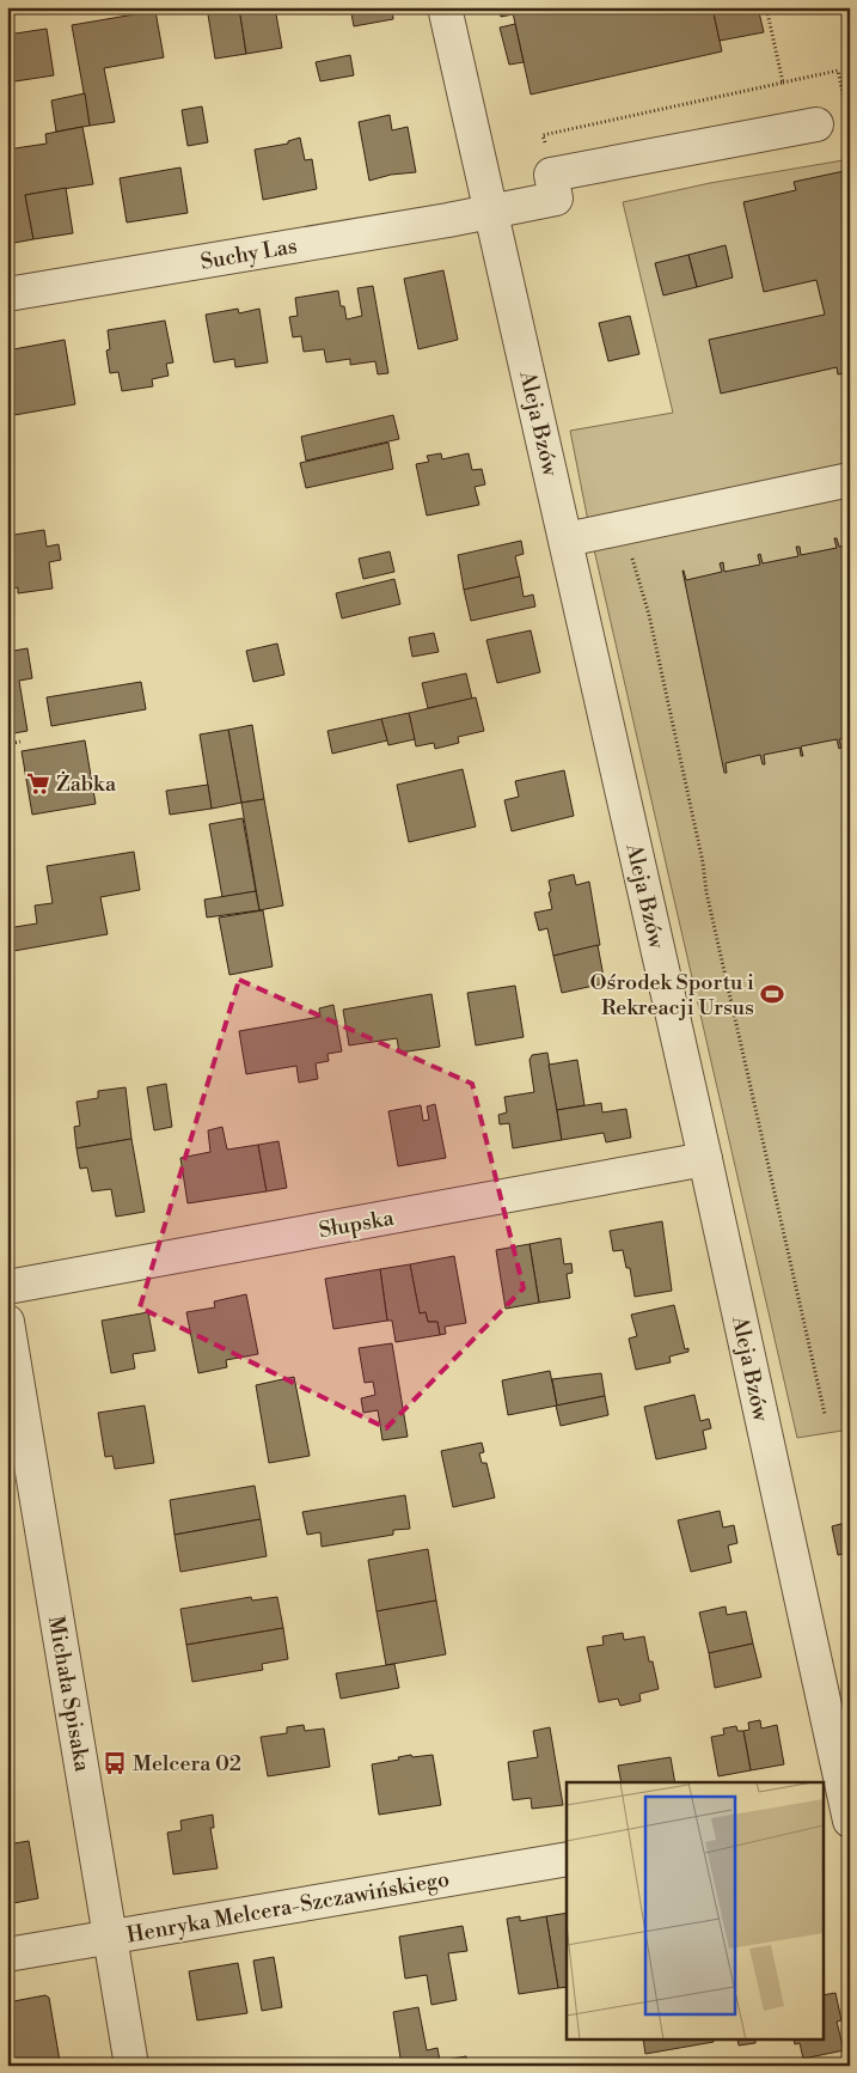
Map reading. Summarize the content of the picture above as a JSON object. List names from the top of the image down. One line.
{"streets":{"street":["Suchy Las","Aleja Bzów","Słupska","Michała Spisaka","Henryka Melcera-Szczawińskiego"]},"crossings":[["Suchy Las","Aleja Bzów"],["Aleja Bzów","Słupska"],["Michała Spisaka","Henryka Melcera-Szczawińskiego"]],"places":{"supermarket":["Żabka"],"sports":["Ośrodek Sportu i Rekreacji Ursus"],"bus stop":["Melcera 02"]}}
